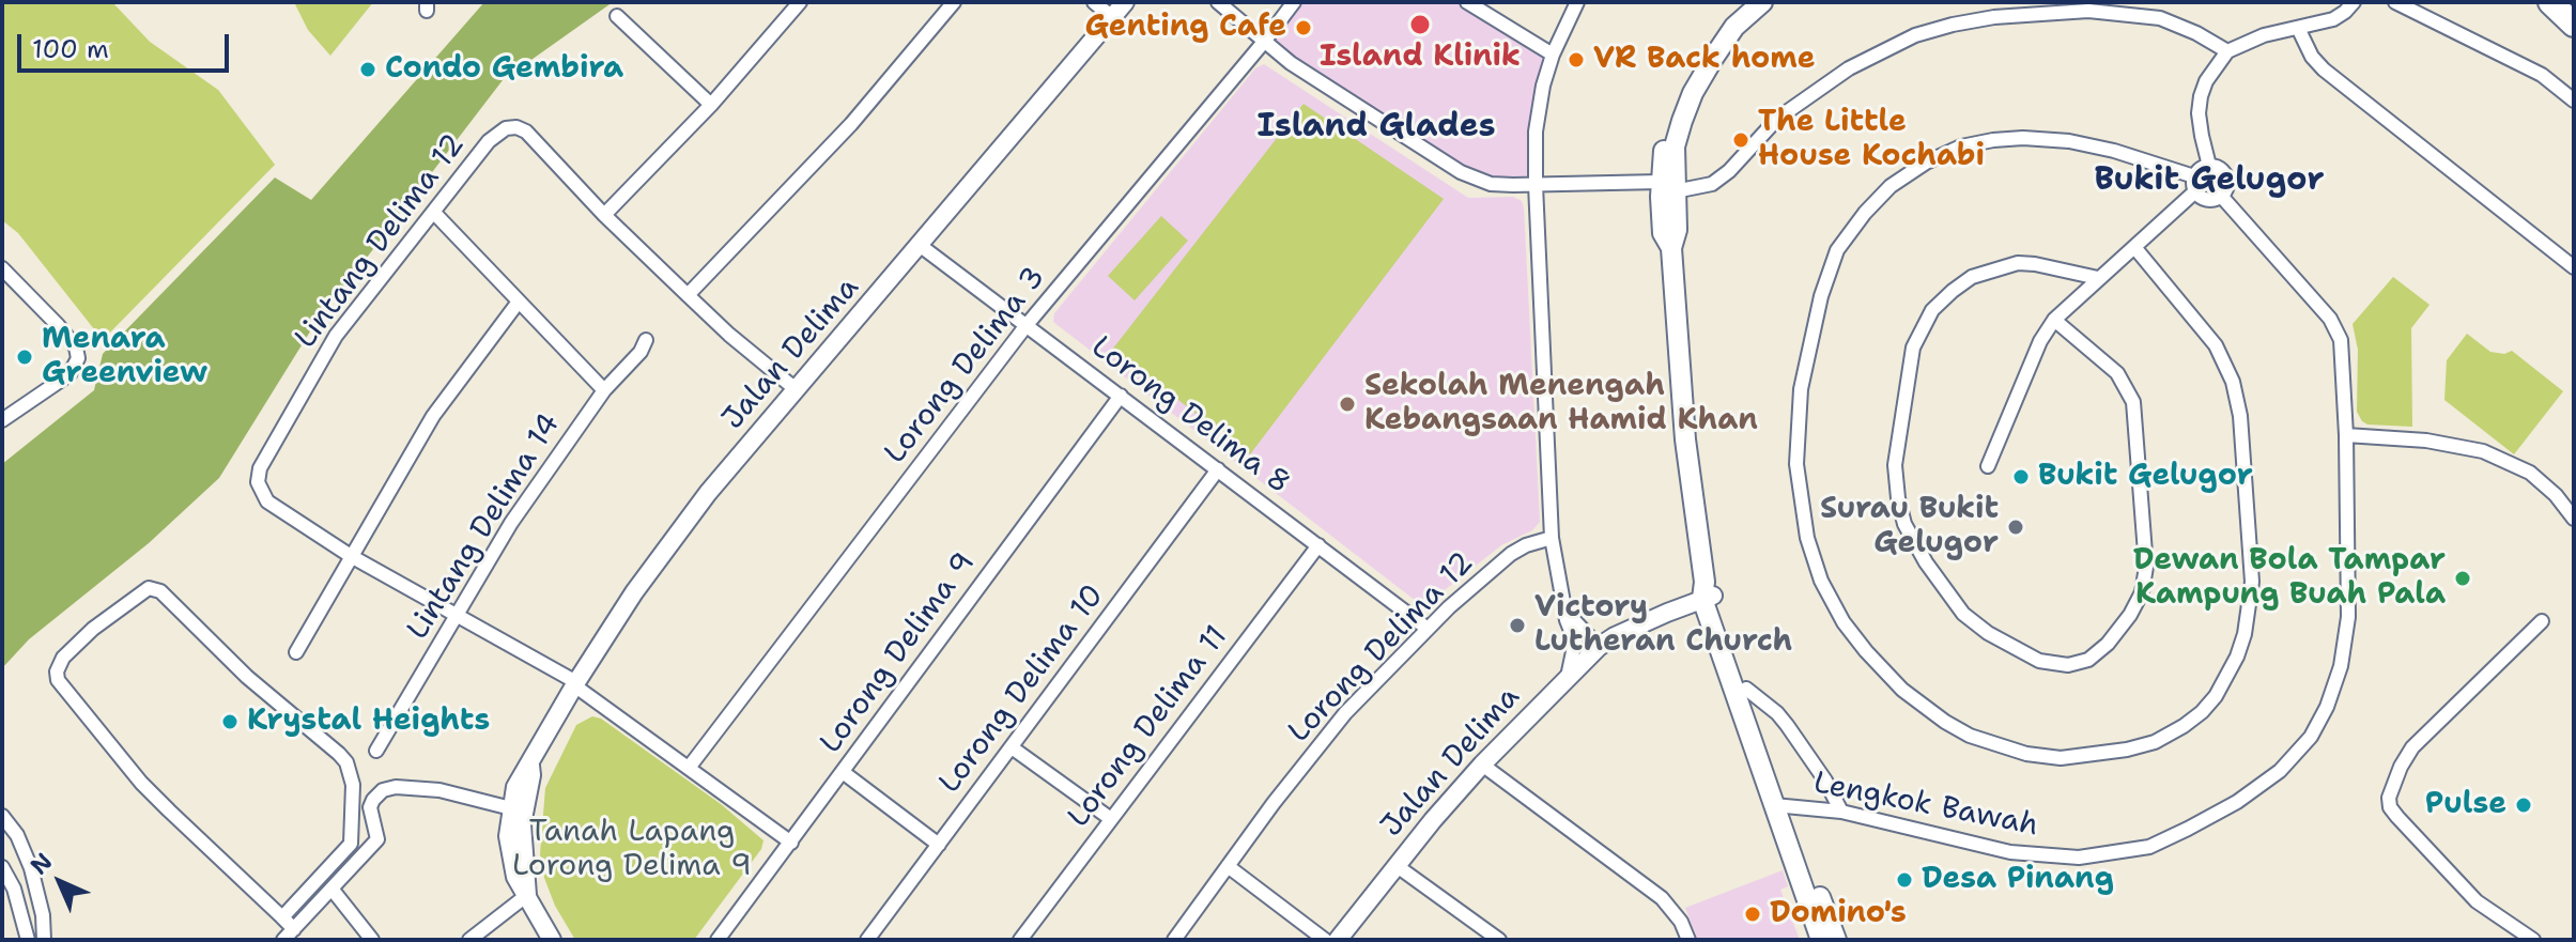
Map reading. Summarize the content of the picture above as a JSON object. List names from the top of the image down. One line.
{"streets":{"street":["Lintang Delima 12","Jalan Delima","Lorong Delima 3","Lorong Delima 8","Lintang Delima 14","Lorong Delima 12","Lorong Delima 9","Lorong Delima 10","Lorong Delima 11","Lengkok Bawah"]},"crossings":[["Jalan Delima","Lorong Delima 8"],["Lorong Delima 3","Lorong Delima 8"],["Lorong Delima 8","Lorong Delima 12"],["Lorong Delima 8","Lorong Delima 9"],["Lorong Delima 8","Lorong Delima 10"],["Lorong Delima 8","Lorong Delima 11"]],"districts":["Island Glades","Bukit Gelugor"],"parks":["Tanah Lapang Lorong Delima 9"],"places":["Island Klinik","Genting Cafe","VR Back home","Condo Gembira","The Little House Kochabi","Menara Greenview","Sekolah Menengah Kebangsaan Hamid Khan","Bukit Gelugor","Surau Bukit Gelugor","Dewan Bola Tampar Kampung Buah Pala","Victory Lutheran Church","Krystal Heights","Pulse","Desa Pinang","Domino's"],"scale_bar":"100 m","north":"top left"}
